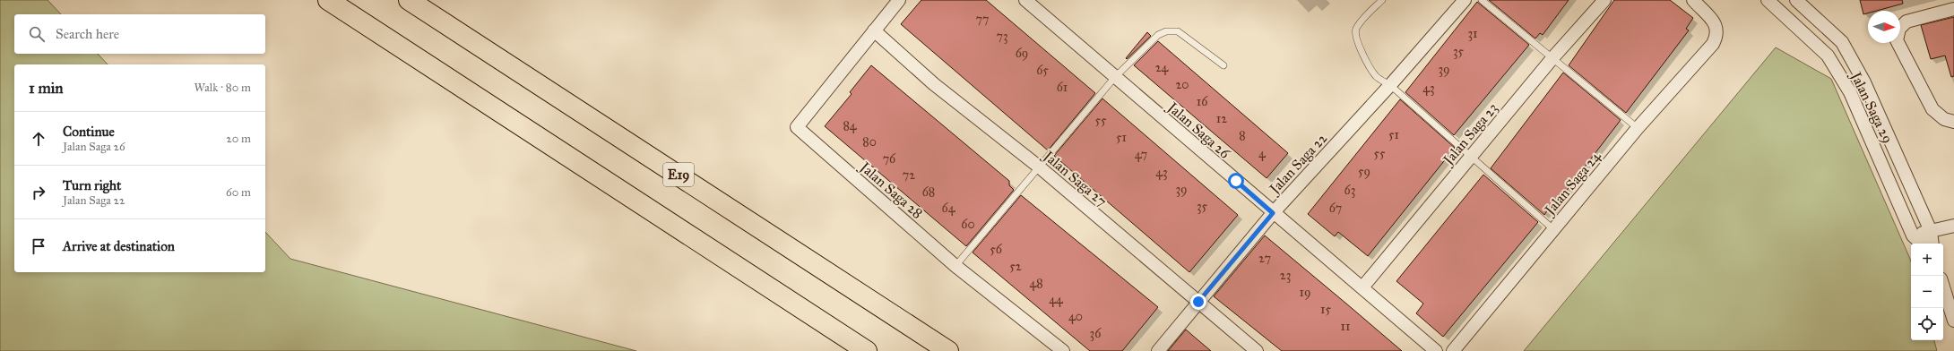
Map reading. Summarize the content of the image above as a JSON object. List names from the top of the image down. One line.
{"streets":{"highway":["E19"],"street":["Jalan Saga 29","Jalan Saga 26","Jalan Saga 23","Jalan Saga 22","Jalan Saga 27","Jalan Saga 24","Jalan Saga 28"]},"crossings":[["Jalan Saga 26","Jalan Saga 23"],["Jalan Saga 26","Jalan Saga 22"],["Jalan Saga 22","Jalan Saga 27"],["Jalan Saga 27","Jalan Saga 28"]],"house_numbers":["77","31","73","35","69","24","39","65","20","61","43","16","12","55","84","51","8","51","80","4","55","47","76","59","43","72","39","63","68","35","64","67","60","56","27","52","23","48","19","44","15","40","11","36"],"north":"right","page":{"search":"Search here","heading":["1 min","Walk · 80 m"],"list":[["Continue","Jalan Saga 26","20 m"],["Turn right","Jalan Saga 22","60 m"],"Arrive at destination"],"map_buttons":["+","−"]}}
